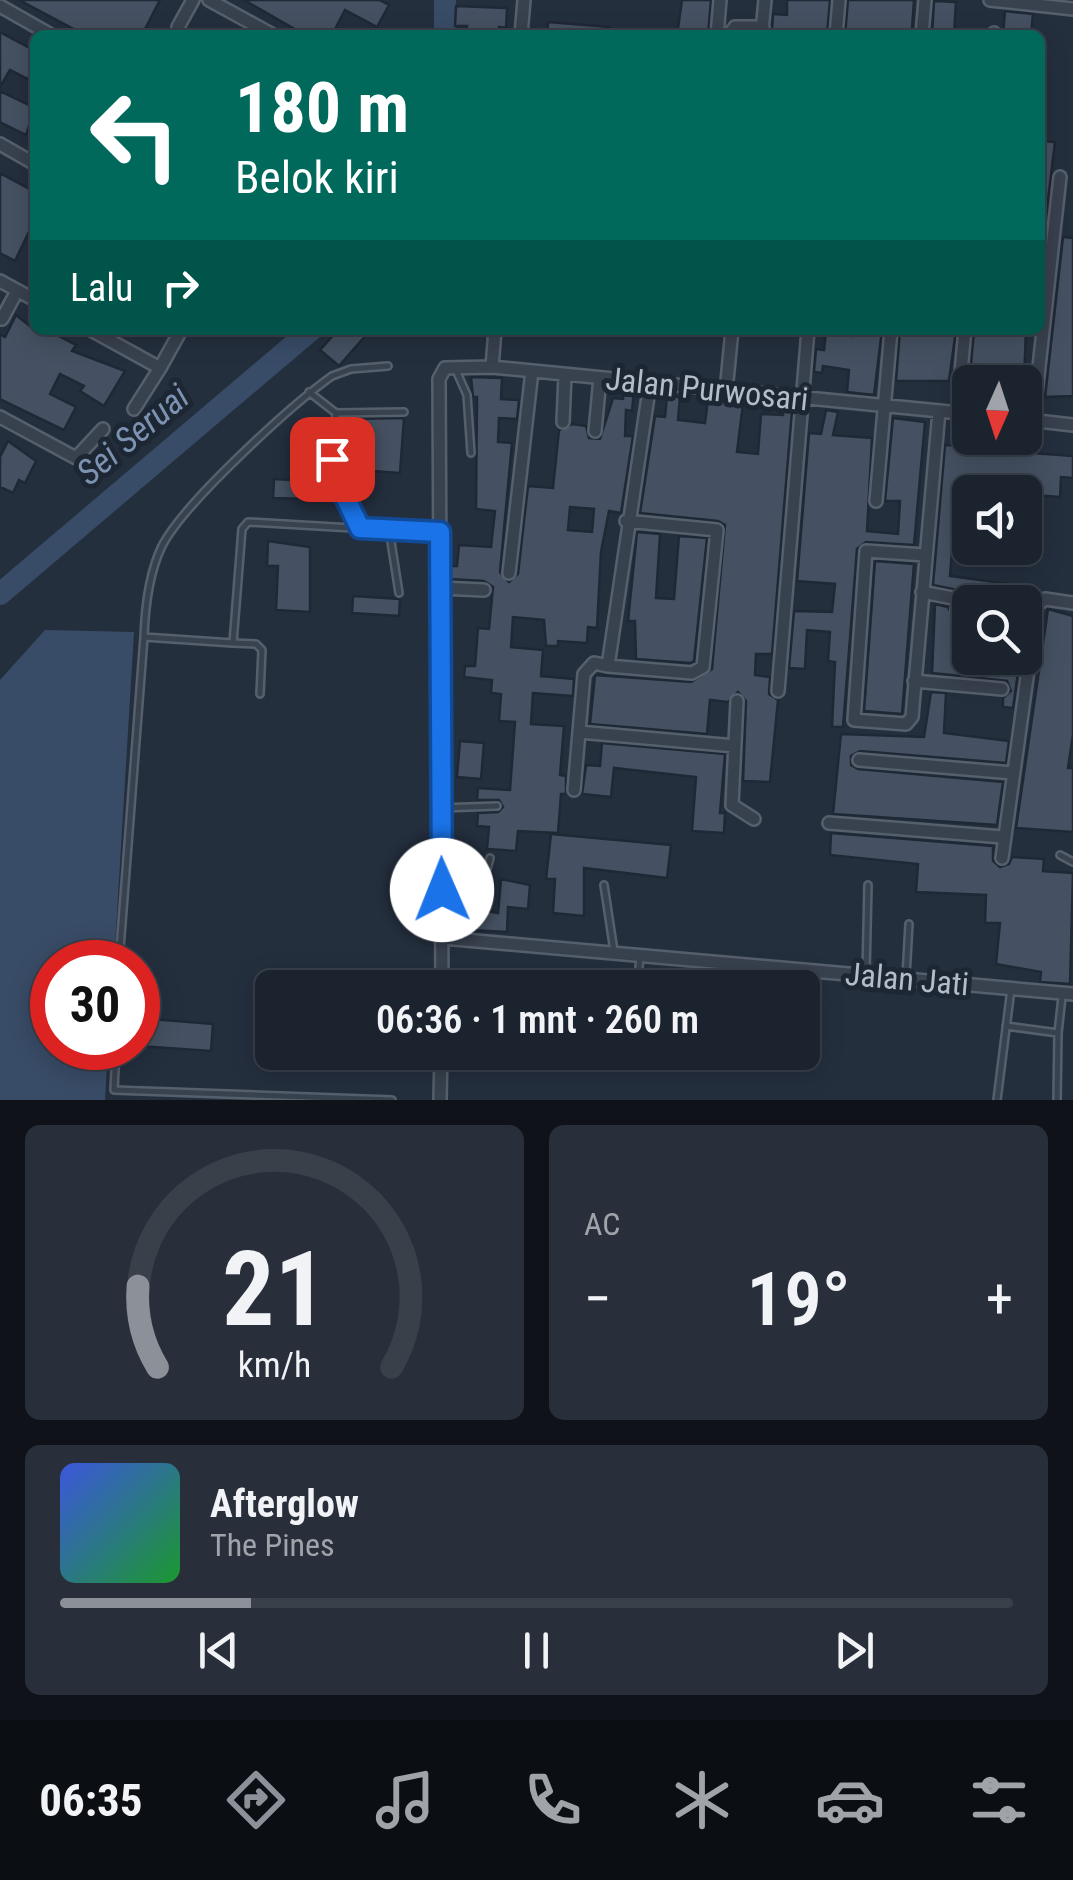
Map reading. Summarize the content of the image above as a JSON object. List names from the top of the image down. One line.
{"streets":{"street":["Jalan Purwosari","Jalan Jati"]},"water":["Sei Seruai"],"north":"bottom","page":{"turn":["180 m","Belok kiri"],"then":"Lalu","limit":"30","trip":"06:36 · 1 mnt · 260 m","tile":"AC","heat":["−","19°","+"],"song":["Afterglow","The Pines"],"tabs":"06:35","gauge":["21","km/h"]}}
